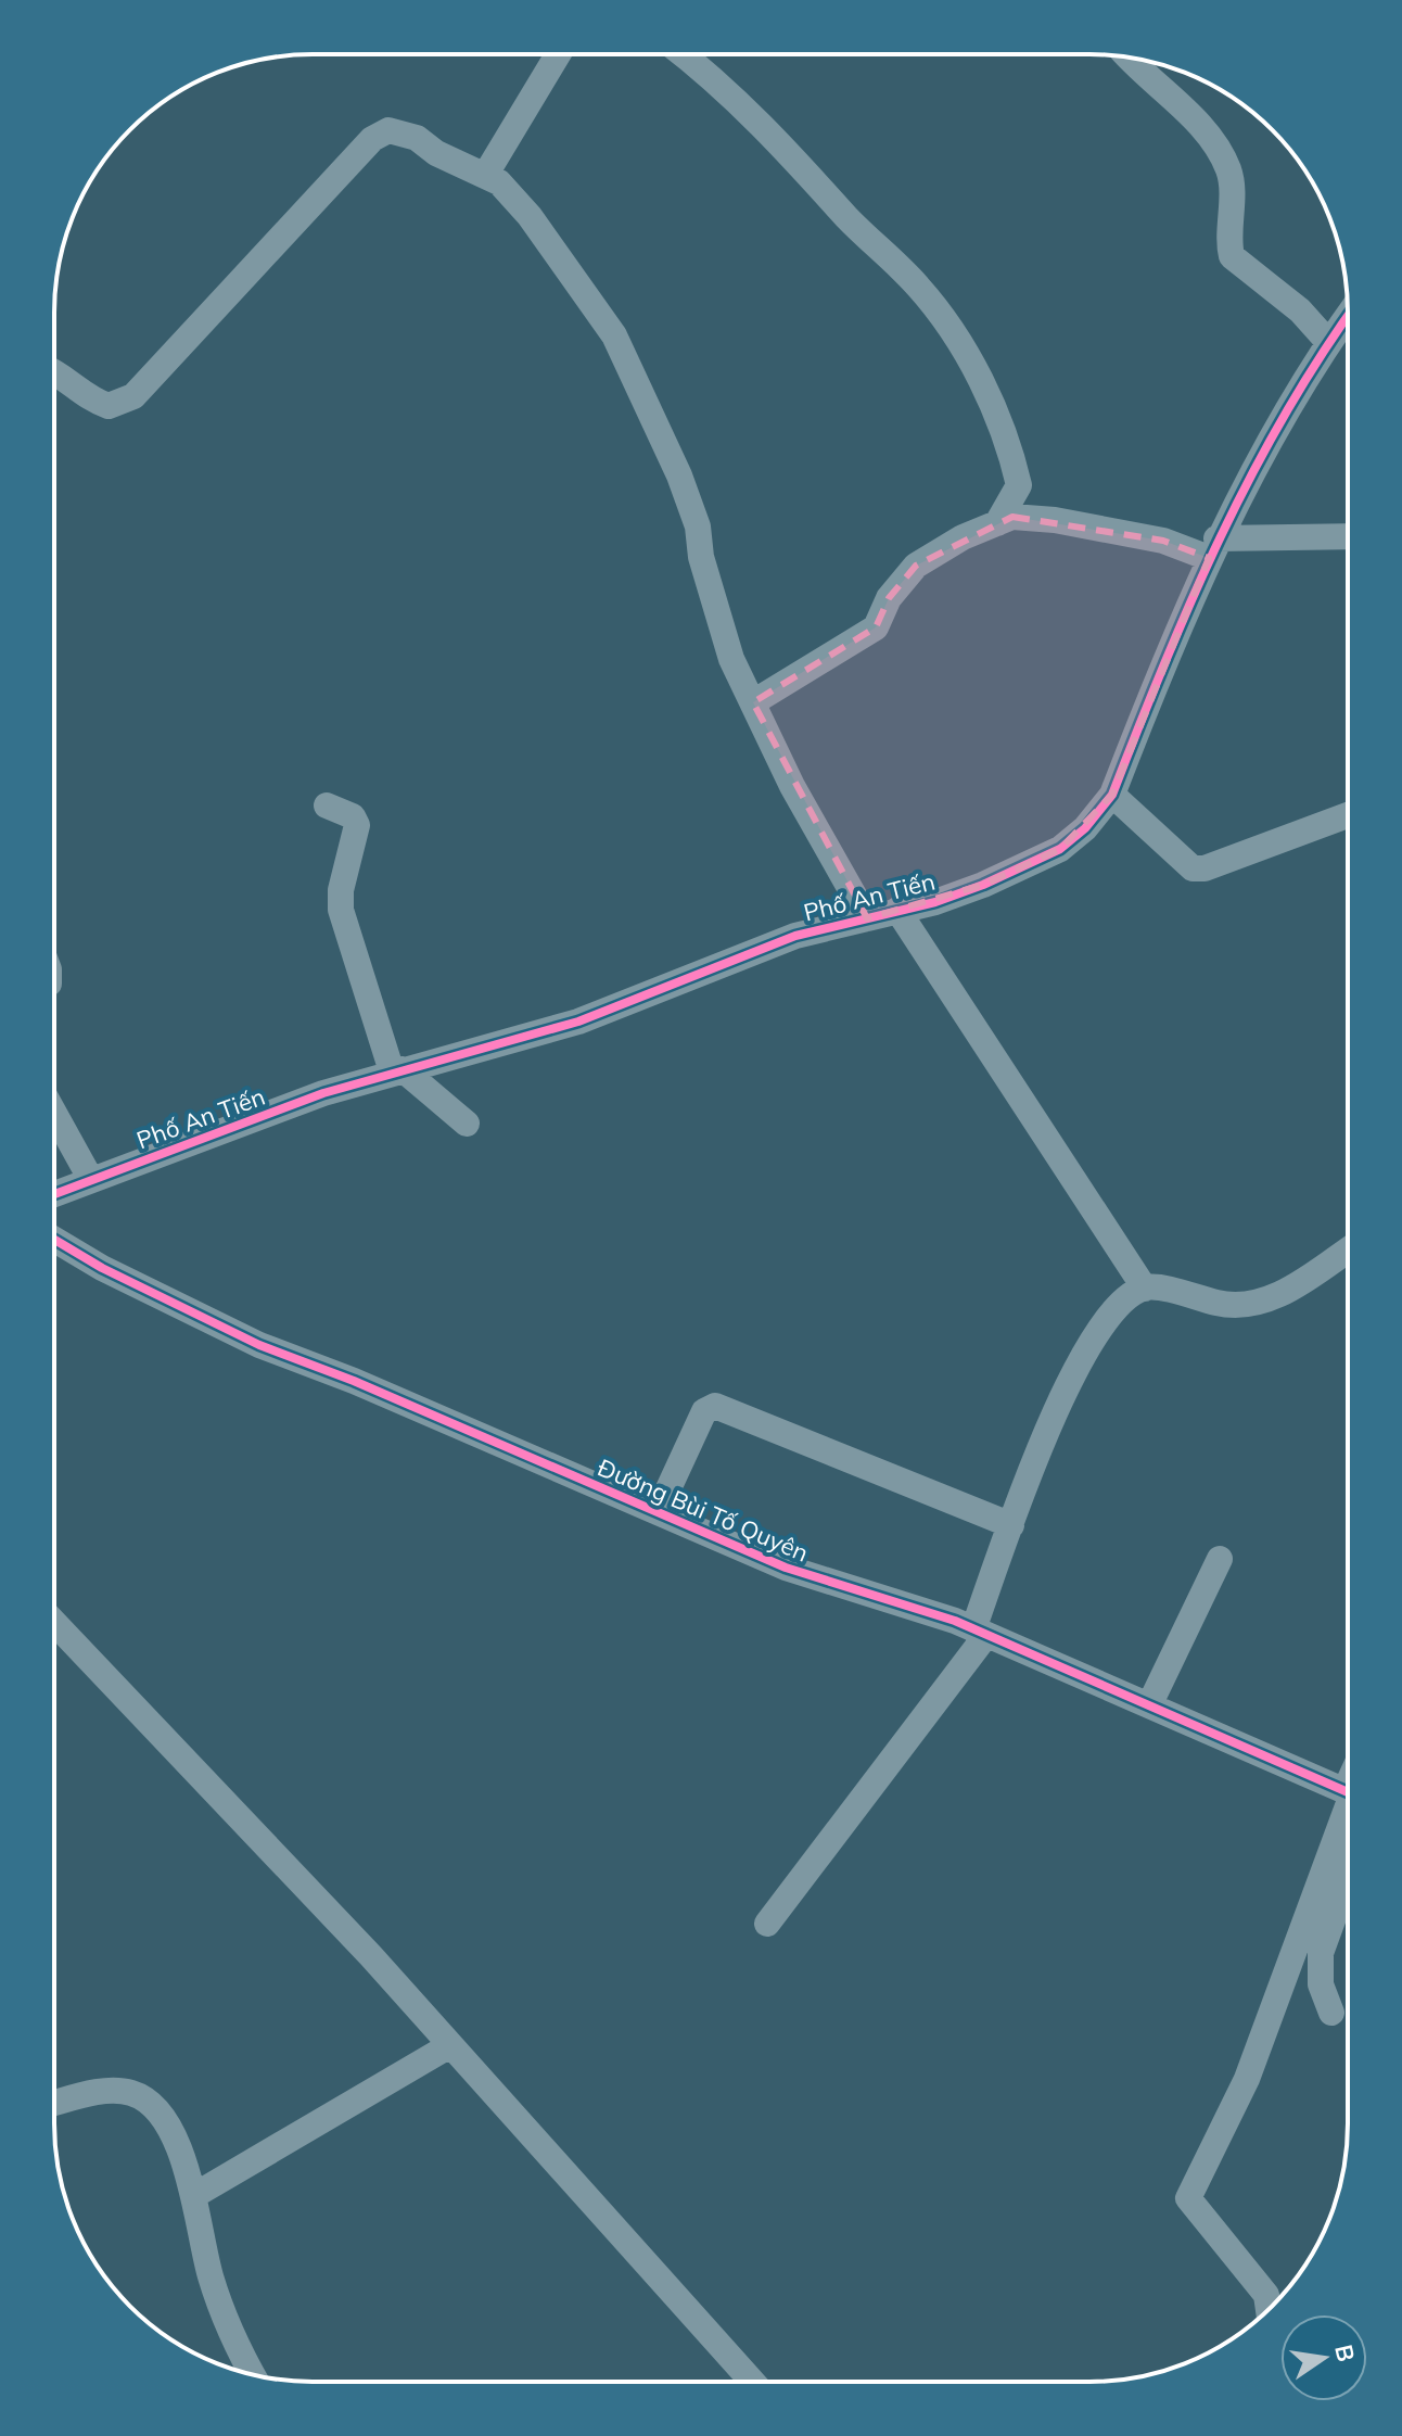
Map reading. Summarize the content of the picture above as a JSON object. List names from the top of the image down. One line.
{"streets":{"street":["Phố An Tiến","Đường Bùi Tố Quyên"]},"north":"right"}
